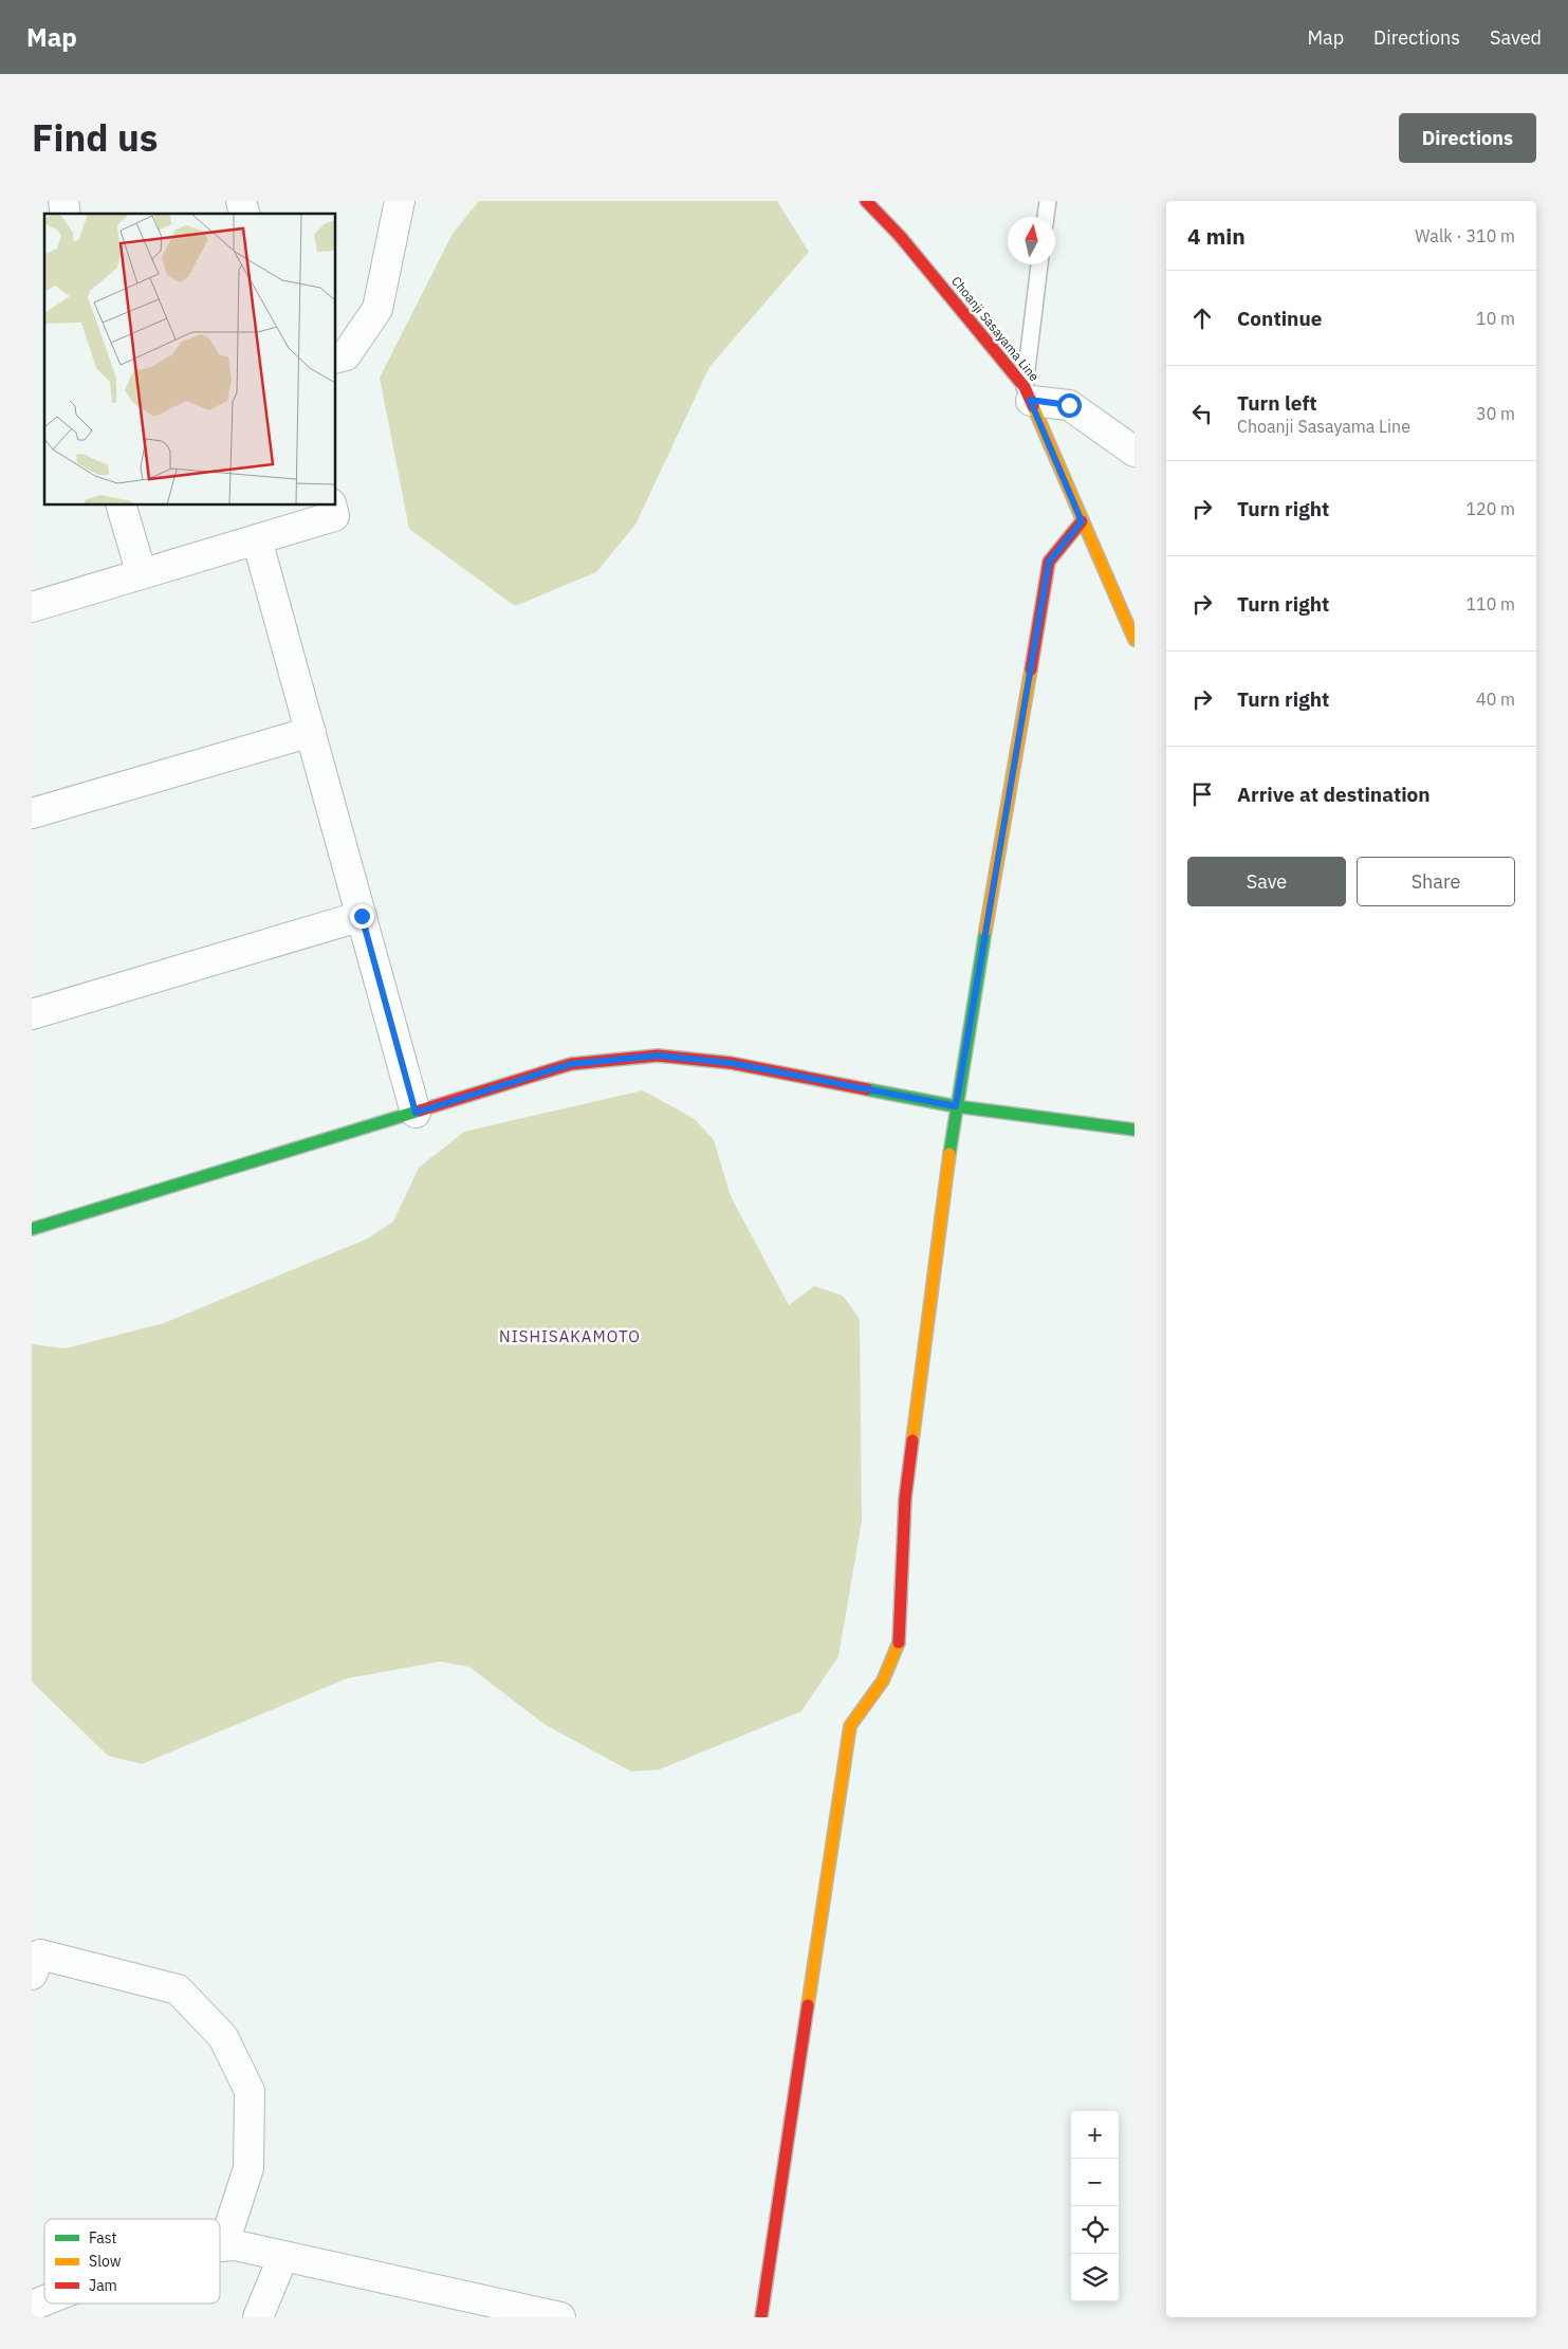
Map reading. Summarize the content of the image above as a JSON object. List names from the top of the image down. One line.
{"streets":{"street":["Choanji Sasayama Line"]},"districts":["NISHISAKAMOTO"],"legend":["Fast","Slow","Jam"],"north":"top","page":{"header":"Map","nav":["Map","Directions","Saved"],"title":"Find us","buttons":["Directions",["Save","Share"]],"heading":["4 min","Walk · 310 m"],"list":[["Continue","10 m"],["Turn left","Choanji Sasayama Line","30 m"],["Turn right","120 m"],["Turn right","110 m"],["Turn right","40 m"],"Arrive at destination"],"map_buttons":["+","−"]}}
